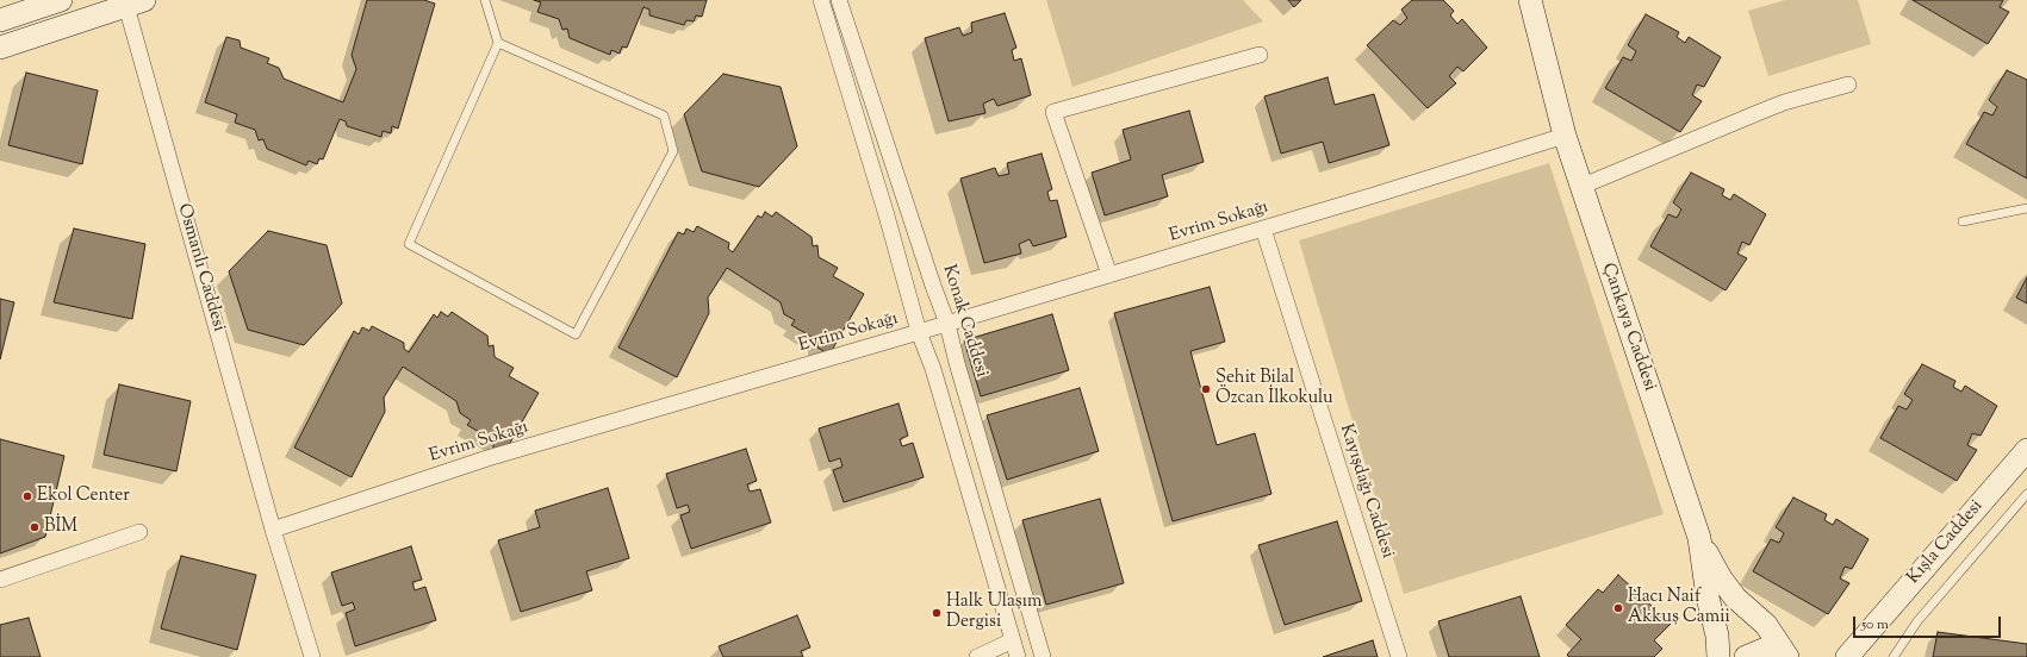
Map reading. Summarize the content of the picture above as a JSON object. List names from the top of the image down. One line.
{"streets":{"main road":["Osmanlı Caddesi","Çankaya Caddesi","Kışla Caddesi"],"street":["Evrim Sokağı","Konak Caddesi","Kayışdağı Caddesi"]},"crossings":[["Evrim Sokağı","Osmanlı Caddesi"],["Evrim Sokağı","Konak Caddesi"],["Evrim Sokağı","Çankaya Caddesi"],["Evrim Sokağı","Kayışdağı Caddesi"]],"places":["Şehit Bilal Özcan İlkokulu","Ekol Center","BİM","Hacı Naif Akkuş Camii","Halk Ulaşım Dergisi"],"scale_bar":"50 m"}
